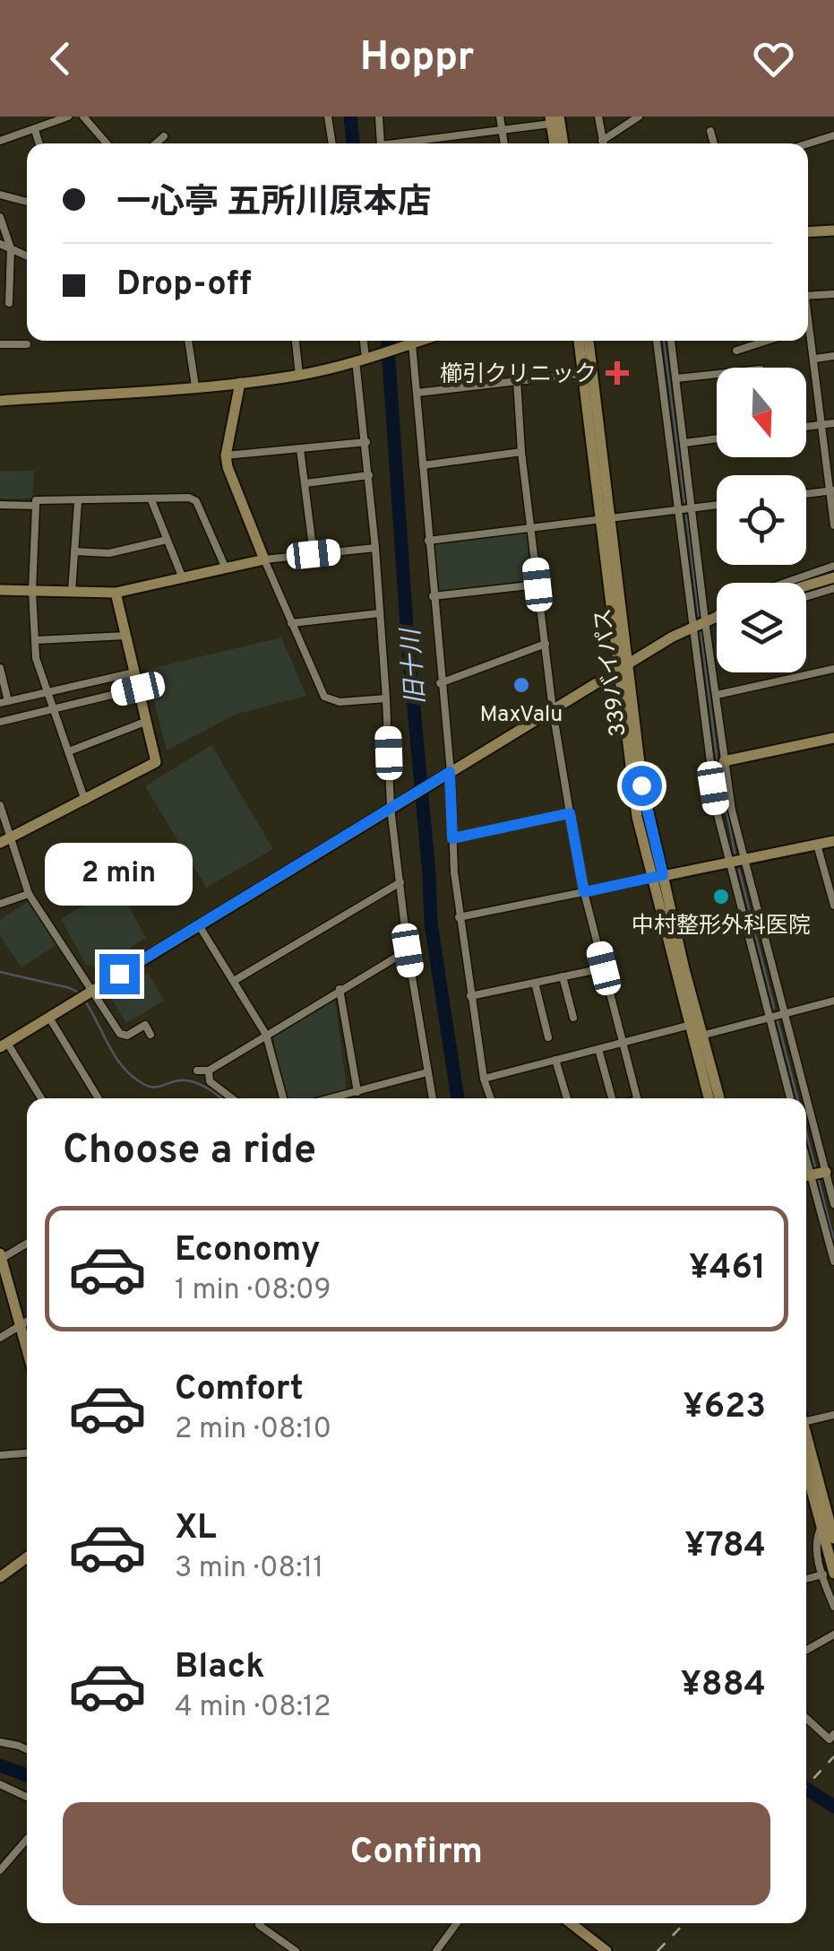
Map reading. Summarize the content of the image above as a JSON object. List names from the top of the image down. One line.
{"streets":{"street":["339バイパス"]},"water":["旧十川"],"places":{"health":["櫛引クリニック"],"other":["MaxValu","中村整形外科医院"]},"north":"bottom","page":{"header":"Hoppr","banner":["一心亭 五所川原本店","Drop-off"],"bubble":"2 min","heading":"Choose a ride","list":[{"name":"Economy","note":"1 min · 08:09","value":"¥461"},{"name":"Comfort","note":"2 min · 08:10","value":"¥623"},{"name":"XL","note":"3 min · 08:11","value":"¥784"},{"name":"Black","note":"4 min · 08:12","value":"¥884"}],"buttons":"Confirm"}}
